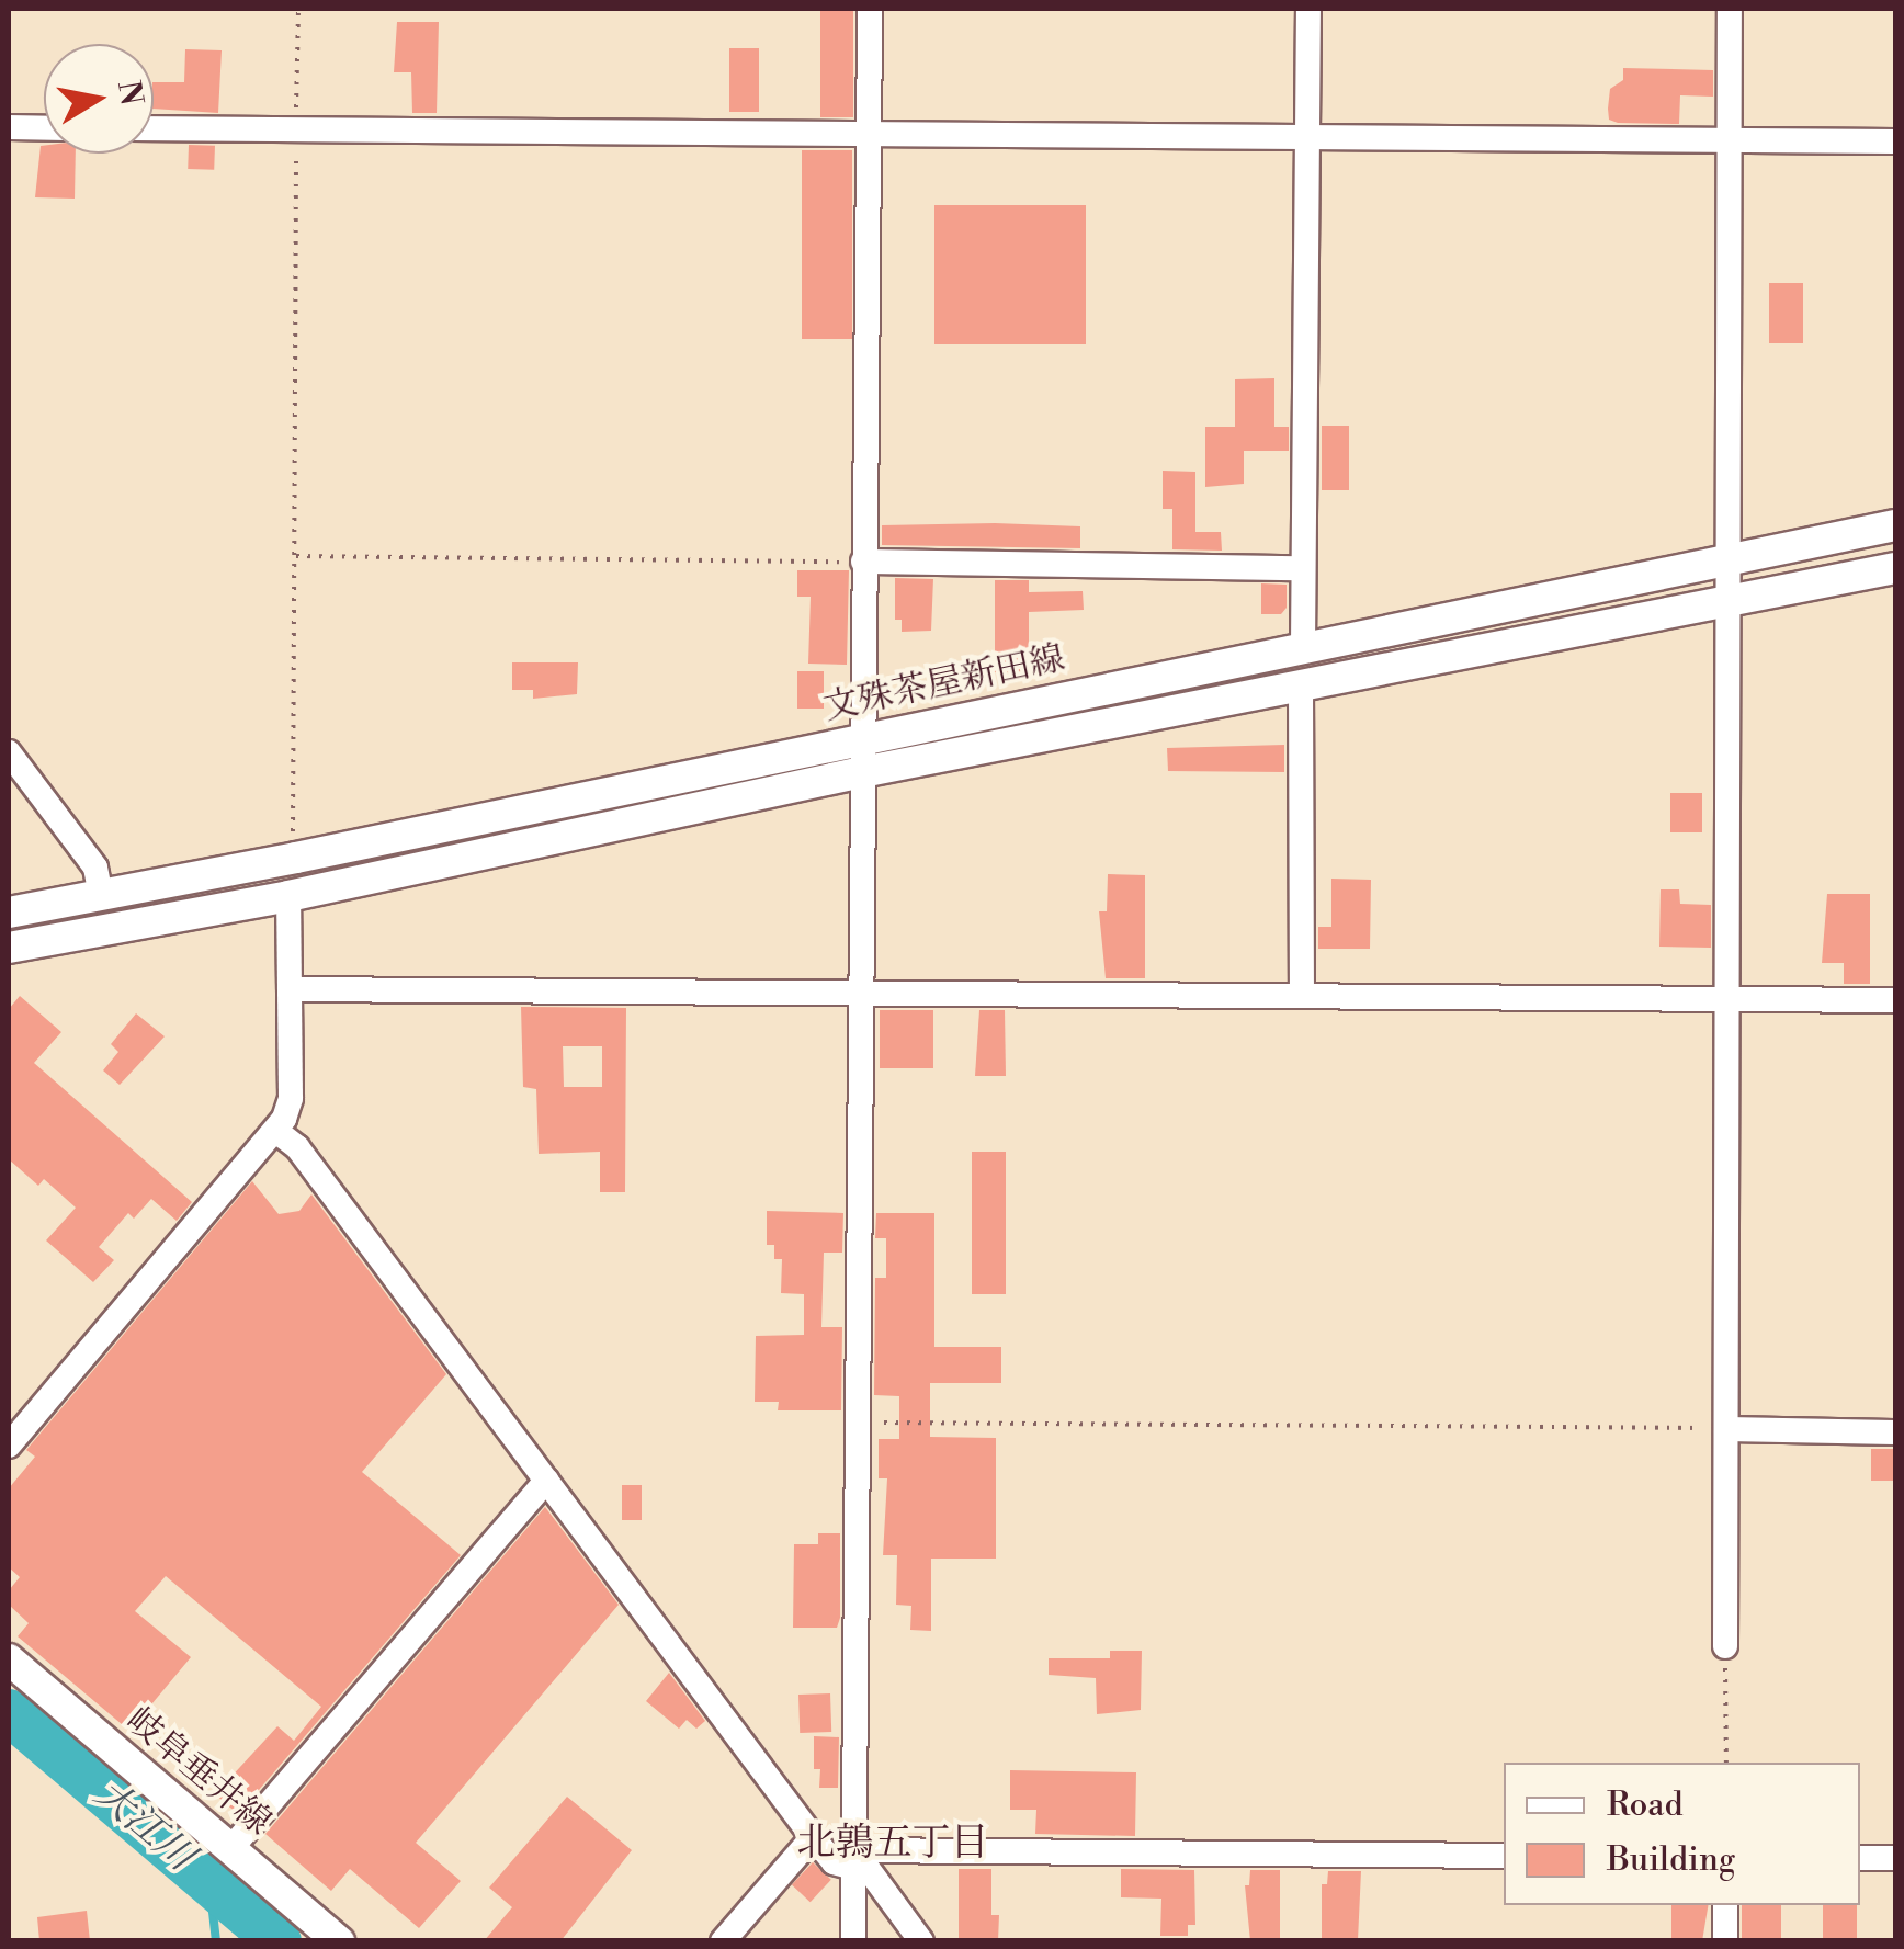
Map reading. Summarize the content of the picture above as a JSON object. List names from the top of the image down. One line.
{"streets":{"main road":["文殊茶屋新田線","岐阜垂井線"]},"districts":["北鶉五丁目"],"water":["大江川"],"legend":["Road","Building"],"north":"right"}
